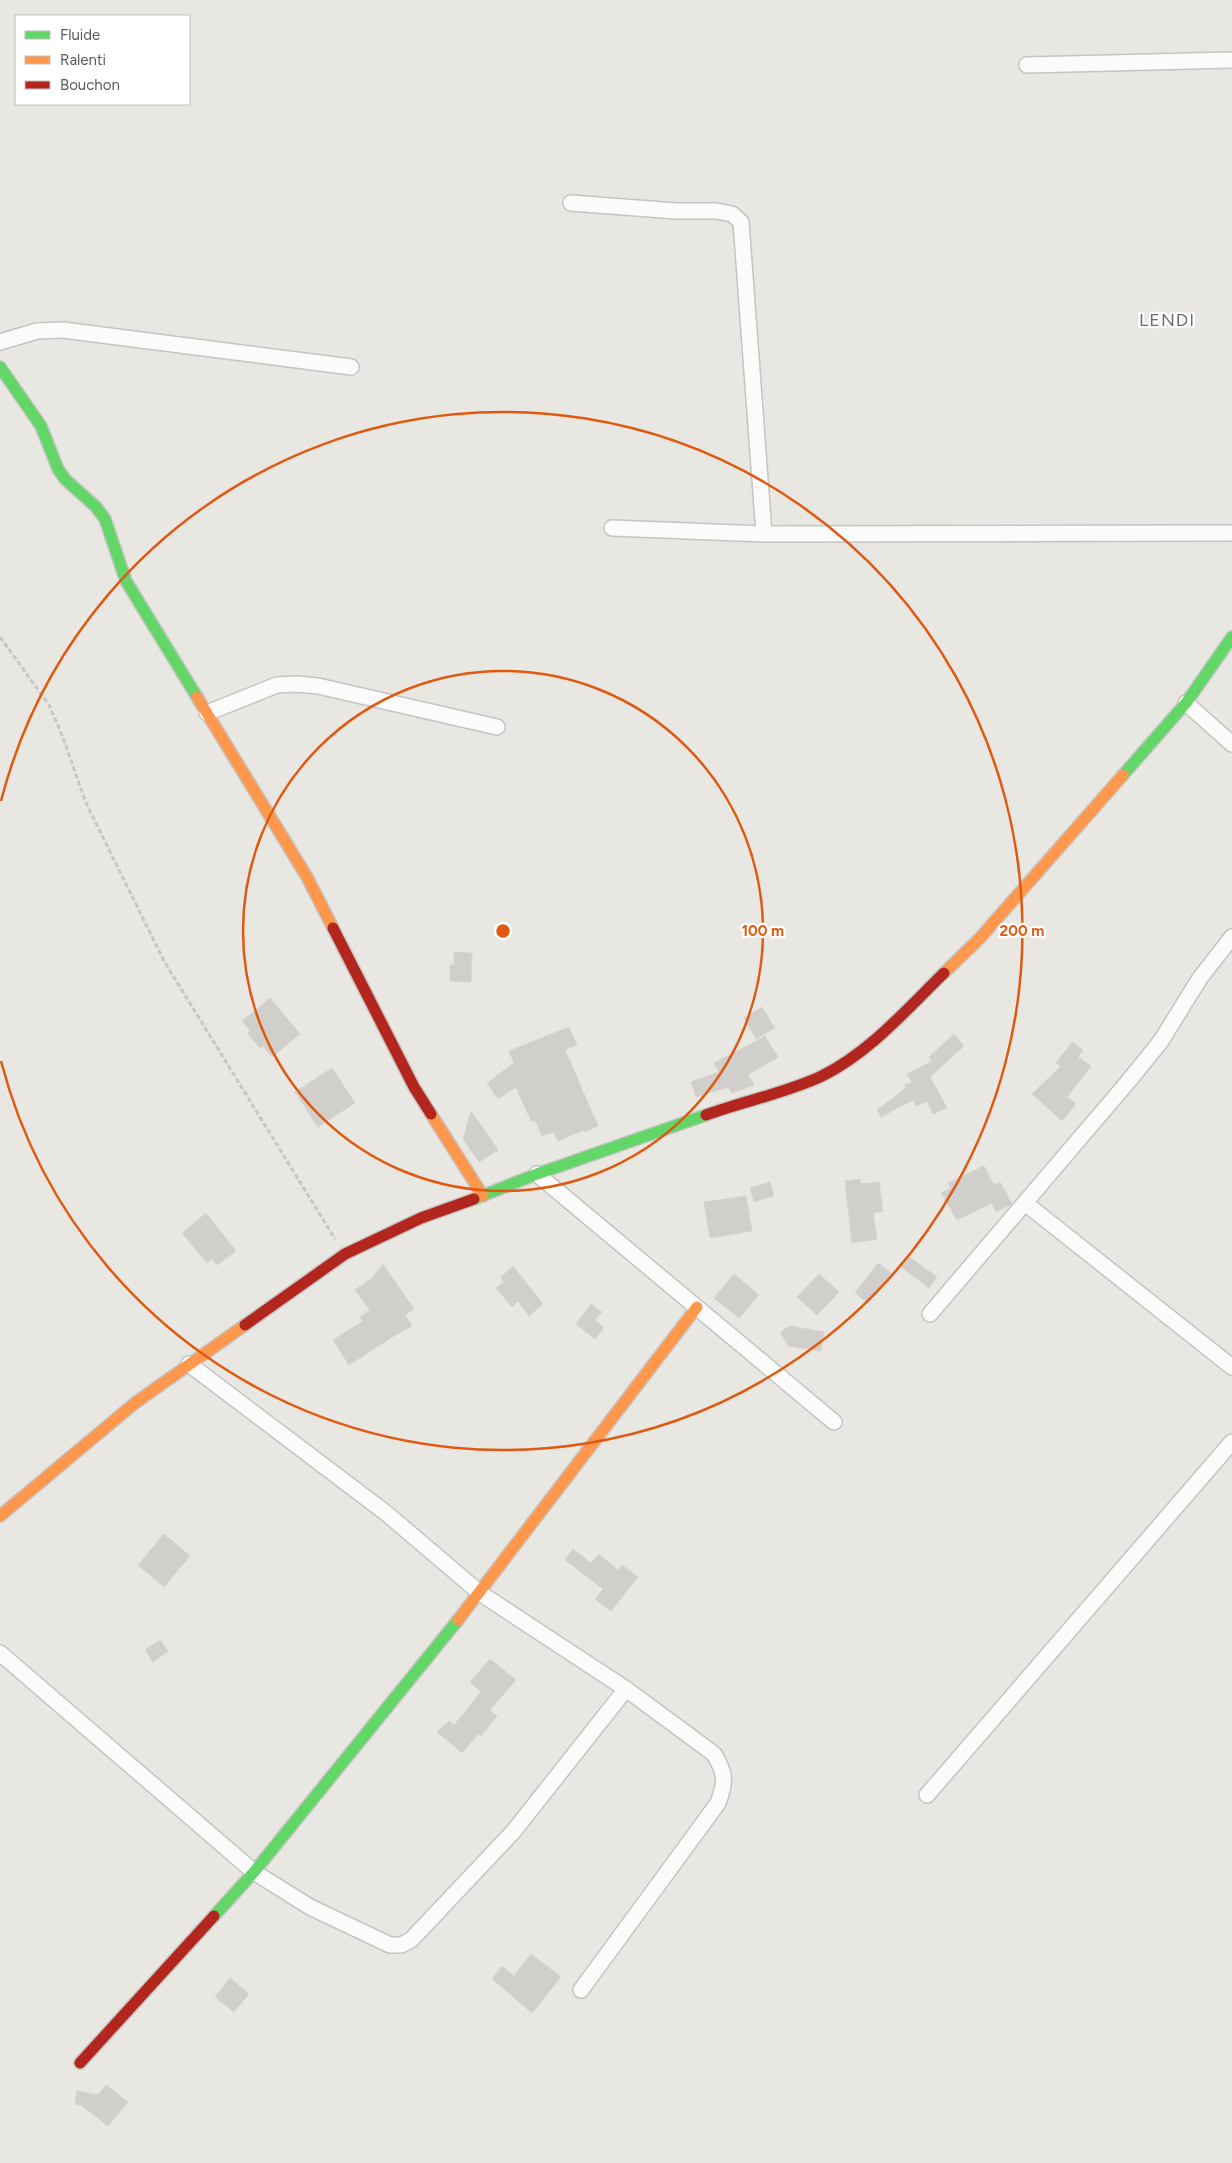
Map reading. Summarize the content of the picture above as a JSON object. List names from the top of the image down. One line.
{"districts":["LENDI"],"legend":["Fluide","Ralenti","Bouchon"],"rings":["100 m","200 m"]}
